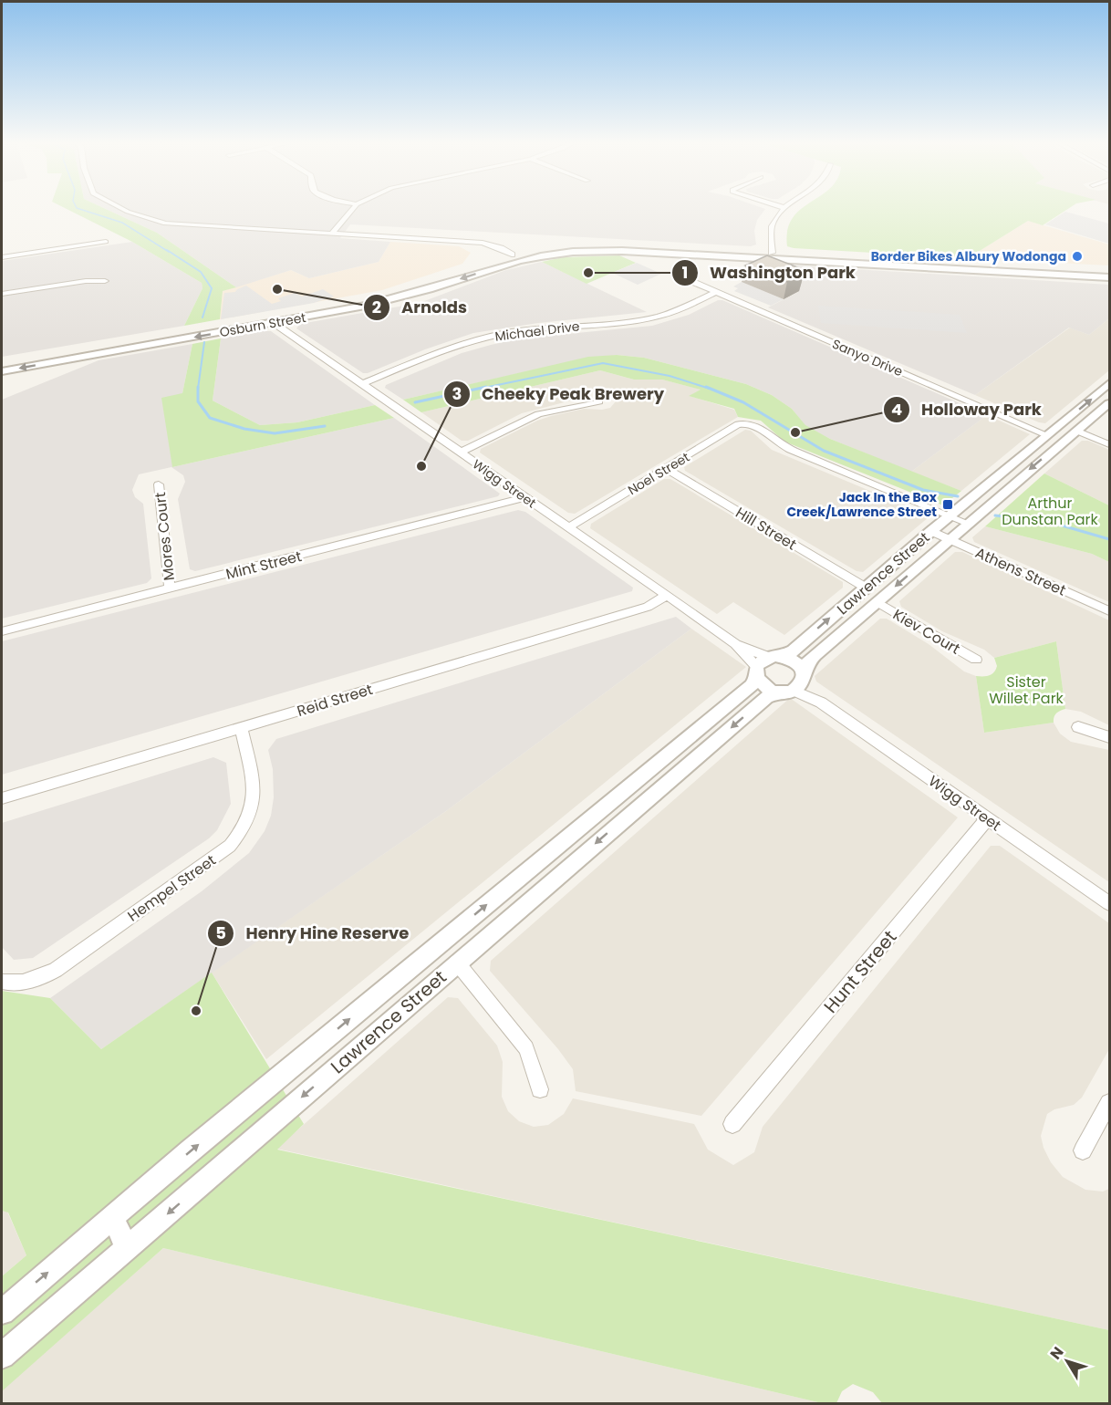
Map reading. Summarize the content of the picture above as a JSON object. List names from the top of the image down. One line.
{"streets":{"street":["Osburn Street","Michael Drive","Sanyo Drive","Noel Street","Wigg Street","Hill Street","Mores Court","Mint Street","Athens Street","Lawrence Street","Kiev Court","Reid Street","Hempel Street","Hunt Street"]},"crossings":[["Osburn Street","Wigg Street"],["Michael Drive","Sanyo Drive"],["Michael Drive","Wigg Street"],["Sanyo Drive","Lawrence Street"],["Noel Street","Wigg Street"],["Noel Street","Hill Street"],["Noel Street","Lawrence Street"],["Wigg Street","Mint Street"],["Wigg Street","Lawrence Street"],["Wigg Street","Reid Street"],["Wigg Street","Hunt Street"],["Hill Street","Lawrence Street"],["Mores Court","Mint Street"],["Athens Street","Lawrence Street"],["Lawrence Street","Kiev Court"],["Reid Street","Hempel Street"]],"parks":["Arthur Dunstan Park","Sister Willet Park"],"places":{"other":["Border Bikes Albury Wodonga","Washington Park","Arnolds","Holloway Park","Cheeky Peak Brewery","Henry Hine Reserve"],"transit":["Jack In the Box Creek/Lawrence Street"]},"north":"top left"}
